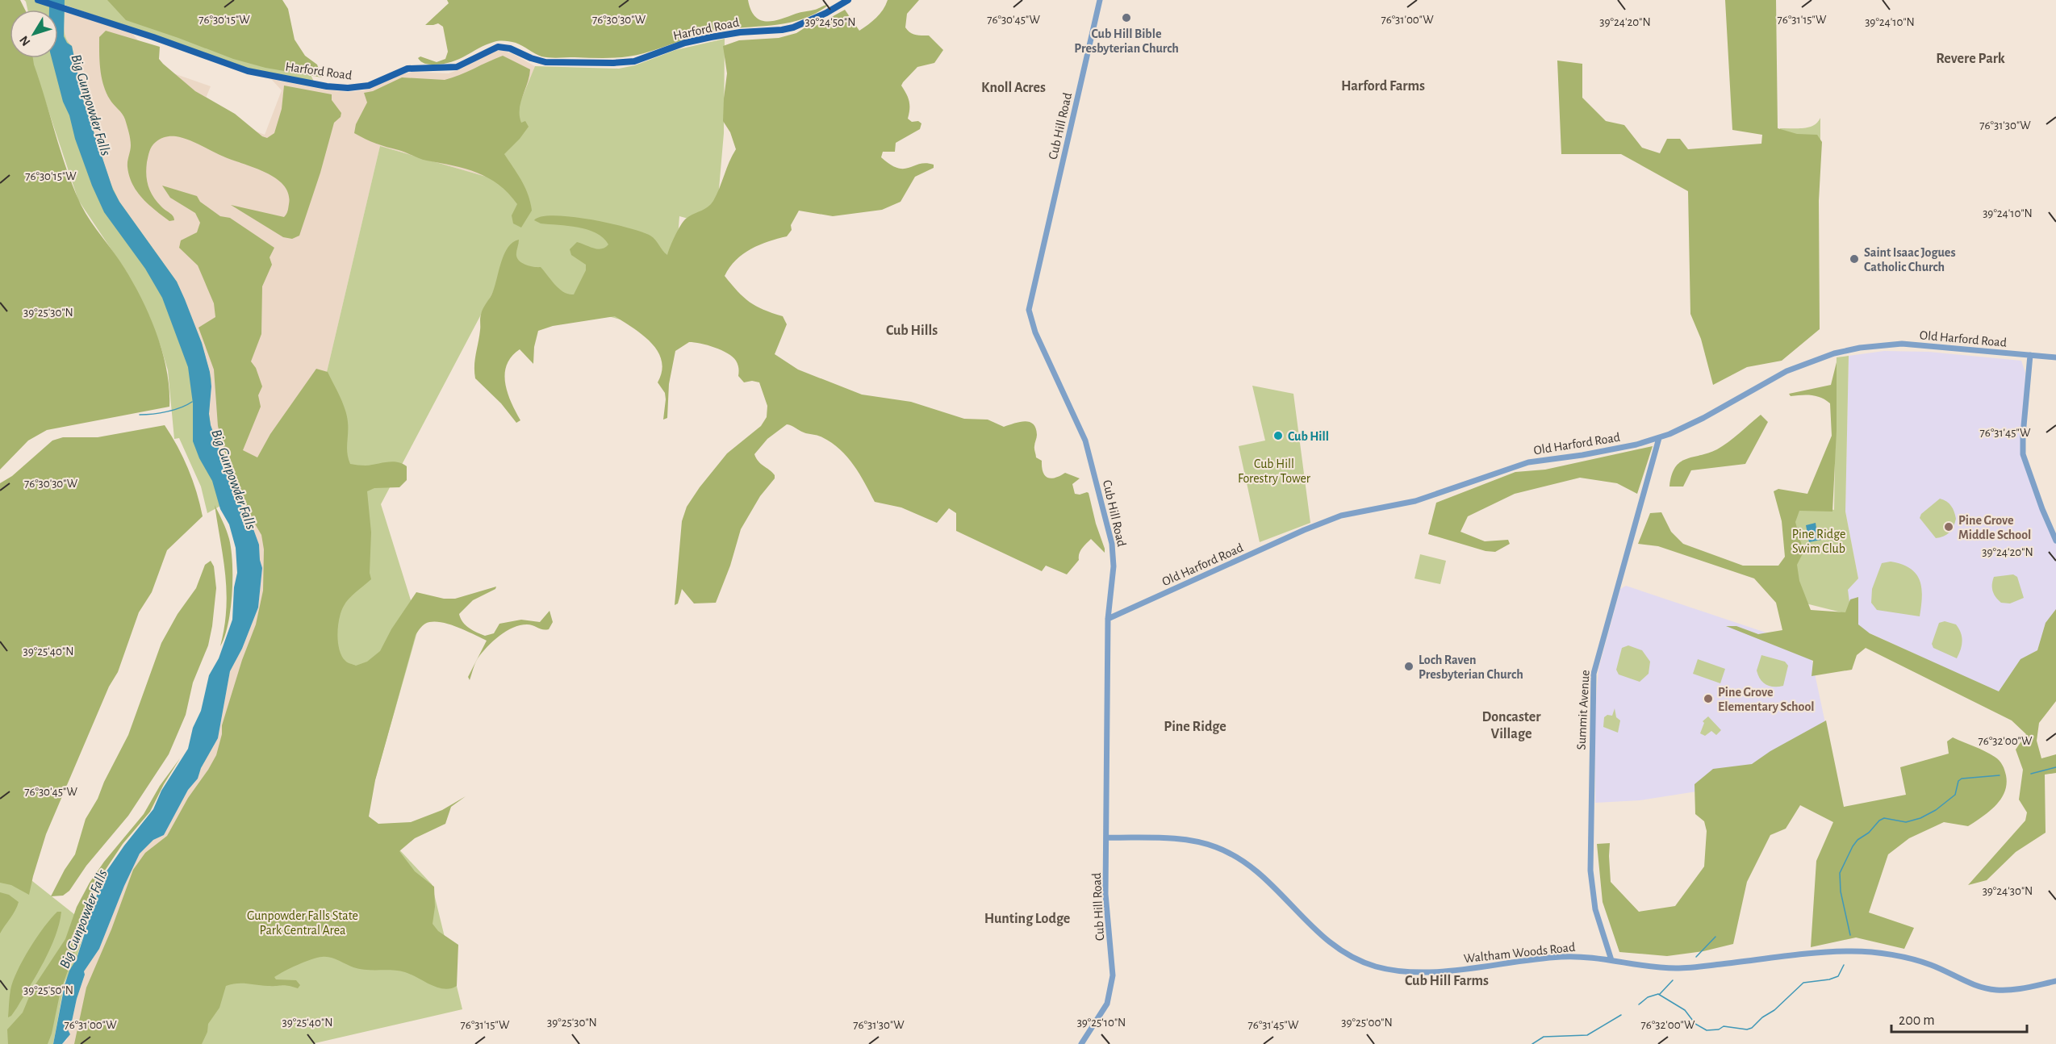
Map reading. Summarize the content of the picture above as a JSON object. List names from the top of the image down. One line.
{"streets":{"main road":["Harford Road"],"street":["Cub Hill Road","Old Harford Road","Summit Avenue","Waltham Woods Road"]},"crossings":[["Cub Hill Road","Old Harford Road"],["Cub Hill Road","Waltham Woods Road"],["Old Harford Road","Summit Avenue"],["Summit Avenue","Waltham Woods Road"]],"districts":["Revere Park","Harford Farms","Knoll Acres","Cub Hills","Doncaster Village","Pine Ridge","Hunting Lodge","Cub Hill Farms"],"water":["Big Gunpowder Falls"],"parks":["Cub Hill Forestry Tower","Pine Ridge Swim Club","Gunpowder Falls State Park Central Area"],"places":["Cub Hill Bible Presbyterian Church","Saint Isaac Jogues Catholic Church","Cub Hill","Pine Grove Middle School","Loch Raven Presbyterian Church","Pine Grove Elementary School"],"scale_bar":"200 m","north":"bottom left","coordinates":["76°30'15\"W","76°30'45\"W","76°31'00\"W","76°31'15\"W","76°30'30\"W","39°24'50\"N","39°24'20\"N","39°24'10\"N","76°31'30\"W","39°25'30\"N","76°31'45\"W","39°25'40\"N","76°32'00\"W","39°24'30\"N","39°25'50\"N","39°25'10\"N","39°25'00\"N"]}
